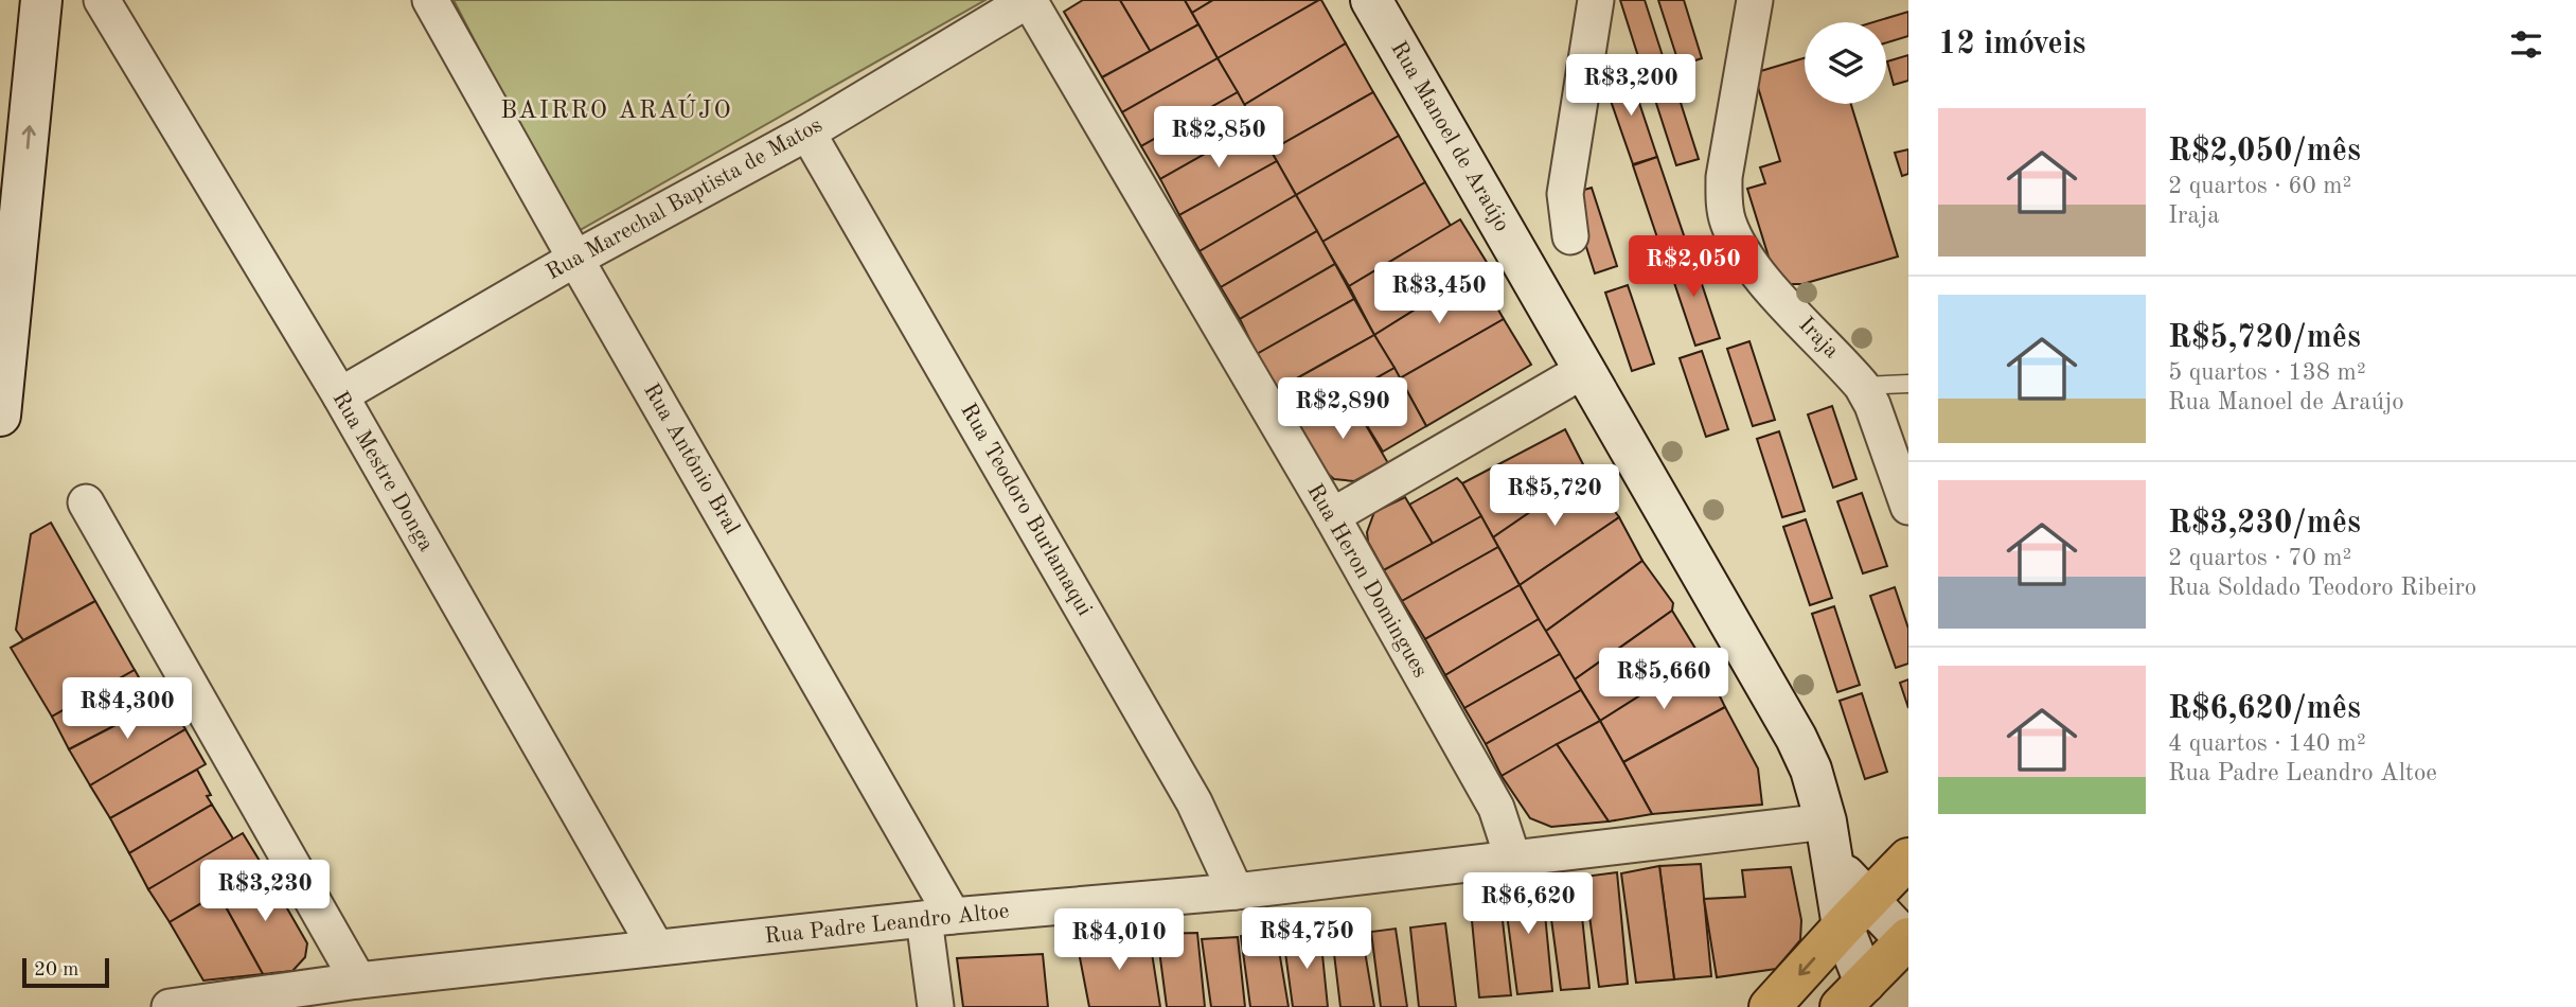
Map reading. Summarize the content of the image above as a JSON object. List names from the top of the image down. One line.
{"streets":{"street":["Rua Manoel de Araújo","Rua Marechal Baptista de Matos","Iraja","Rua Antônio Bral","Rua Mestre Donga","Rua Teodoro Burlamaqui","Rua Heron Domingues","Rua Padre Leandro Altoe"]},"crossings":[["Rua Manoel de Araújo","Rua Padre Leandro Altoe"],["Rua Marechal Baptista de Matos","Rua Antônio Bral"],["Rua Marechal Baptista de Matos","Rua Mestre Donga"],["Rua Marechal Baptista de Matos","Rua Teodoro Burlamaqui"],["Rua Marechal Baptista de Matos","Rua Heron Domingues"],["Rua Antônio Bral","Rua Padre Leandro Altoe"],["Rua Mestre Donga","Rua Padre Leandro Altoe"],["Rua Teodoro Burlamaqui","Rua Padre Leandro Altoe"],["Rua Heron Domingues","Rua Padre Leandro Altoe"]],"districts":["BAIRRO ARAÚJO"],"scale_bar":"20 m","page":{"heading":"12 imóveis","price":["R$3,200","R$2,850","R$2,050","R$3,450","R$2,890","R$5,720","R$5,660","R$4,300","R$3,230","R$6,620","R$4,750","R$4,010"],"list":[{"name":"R$2,050/mês","note":"2 quartos · 60 m² · Iraja"},{"name":"R$5,720/mês","note":"5 quartos · 138 m² · Rua Manoel de Araújo"},{"name":"R$3,230/mês","note":"2 quartos · 70 m² · Rua Soldado Teodoro Ribeiro"},{"name":"R$6,620/mês","note":"4 quartos · 140 m² · Rua Padre Leandro Altoe"}],"scale":"20 m"}}
